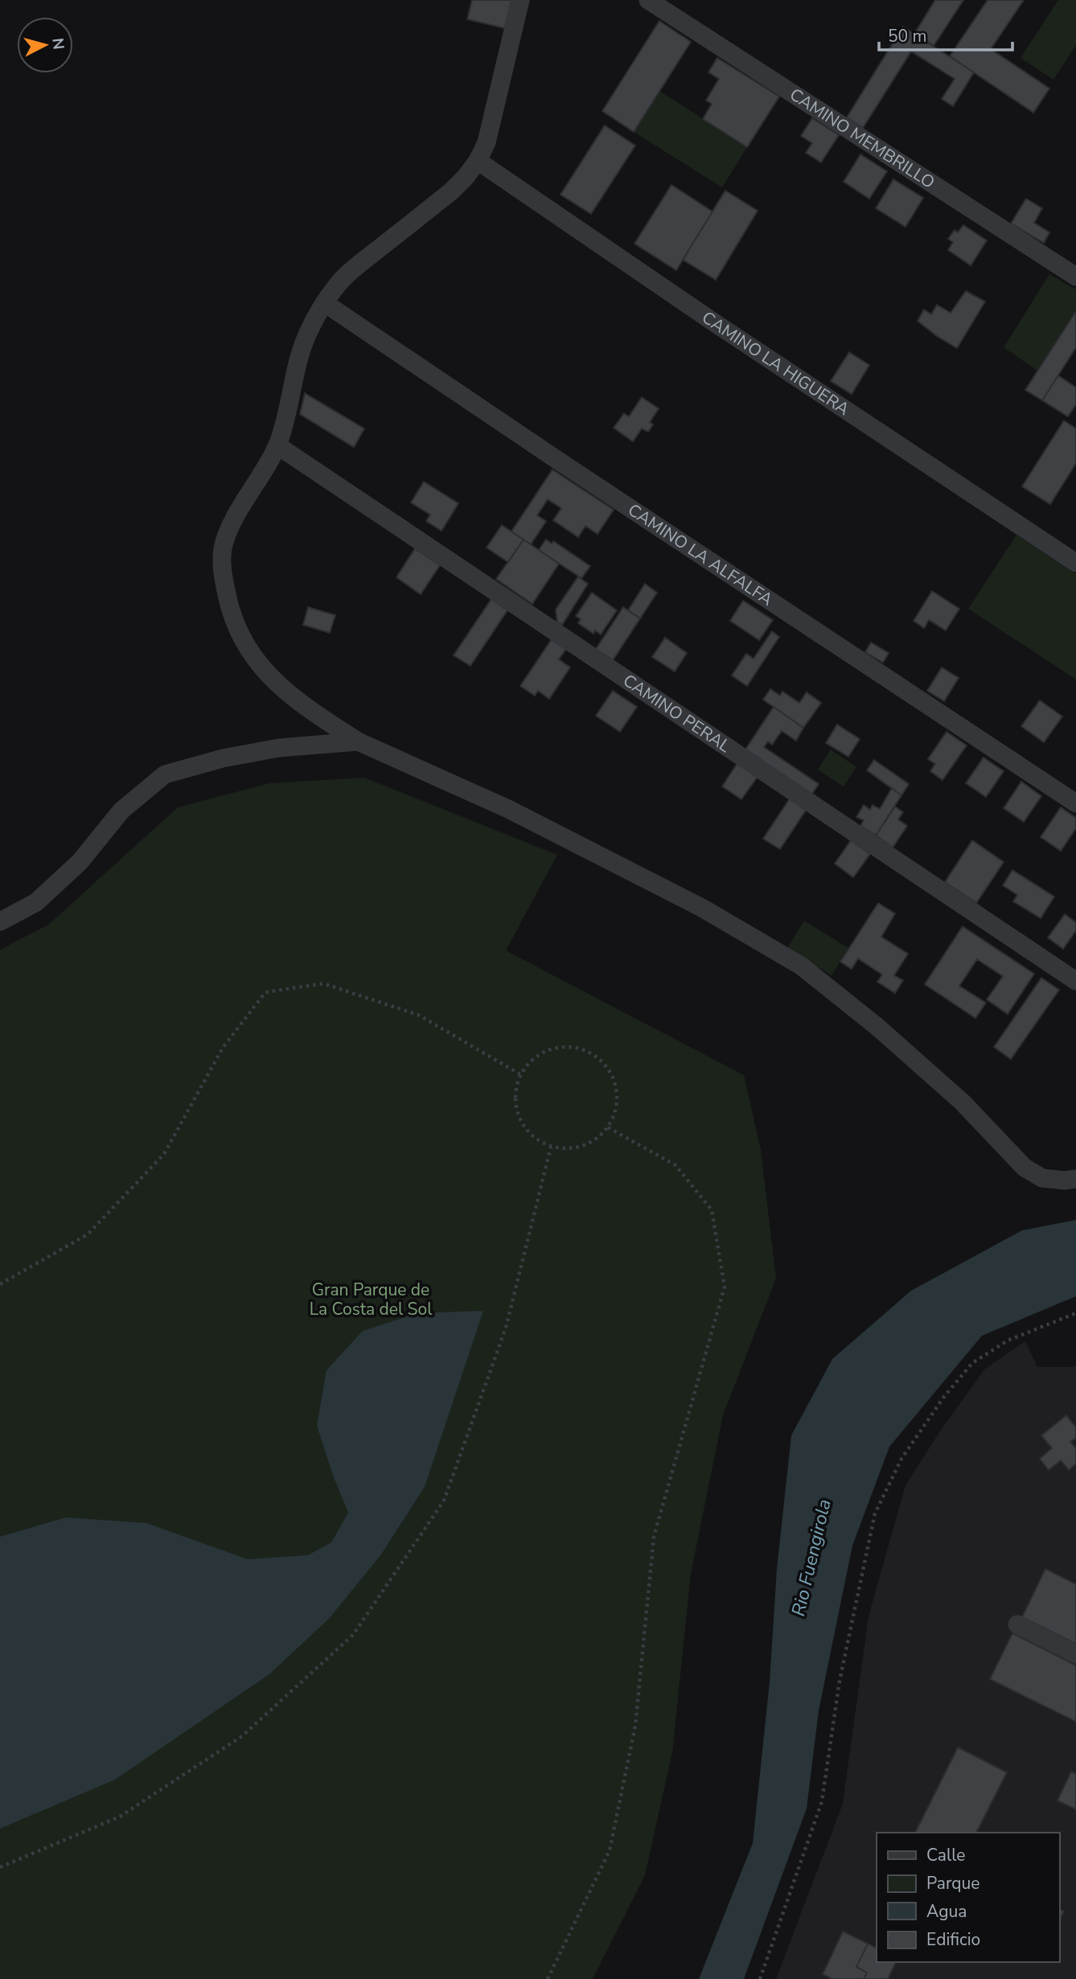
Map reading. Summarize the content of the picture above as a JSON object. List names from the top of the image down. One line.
{"streets":{"street":["CAMINO MEMBRILLO","CAMINO LA HIGUERA","CAMINO LA ALFALFA","CAMINO PERAL"]},"water":["Rio Fuengirola"],"parks":["Gran Parque de La Costa del Sol"],"legend":["Calle","Parque","Agua","Edificio"],"scale_bar":"50 m","north":"right"}
